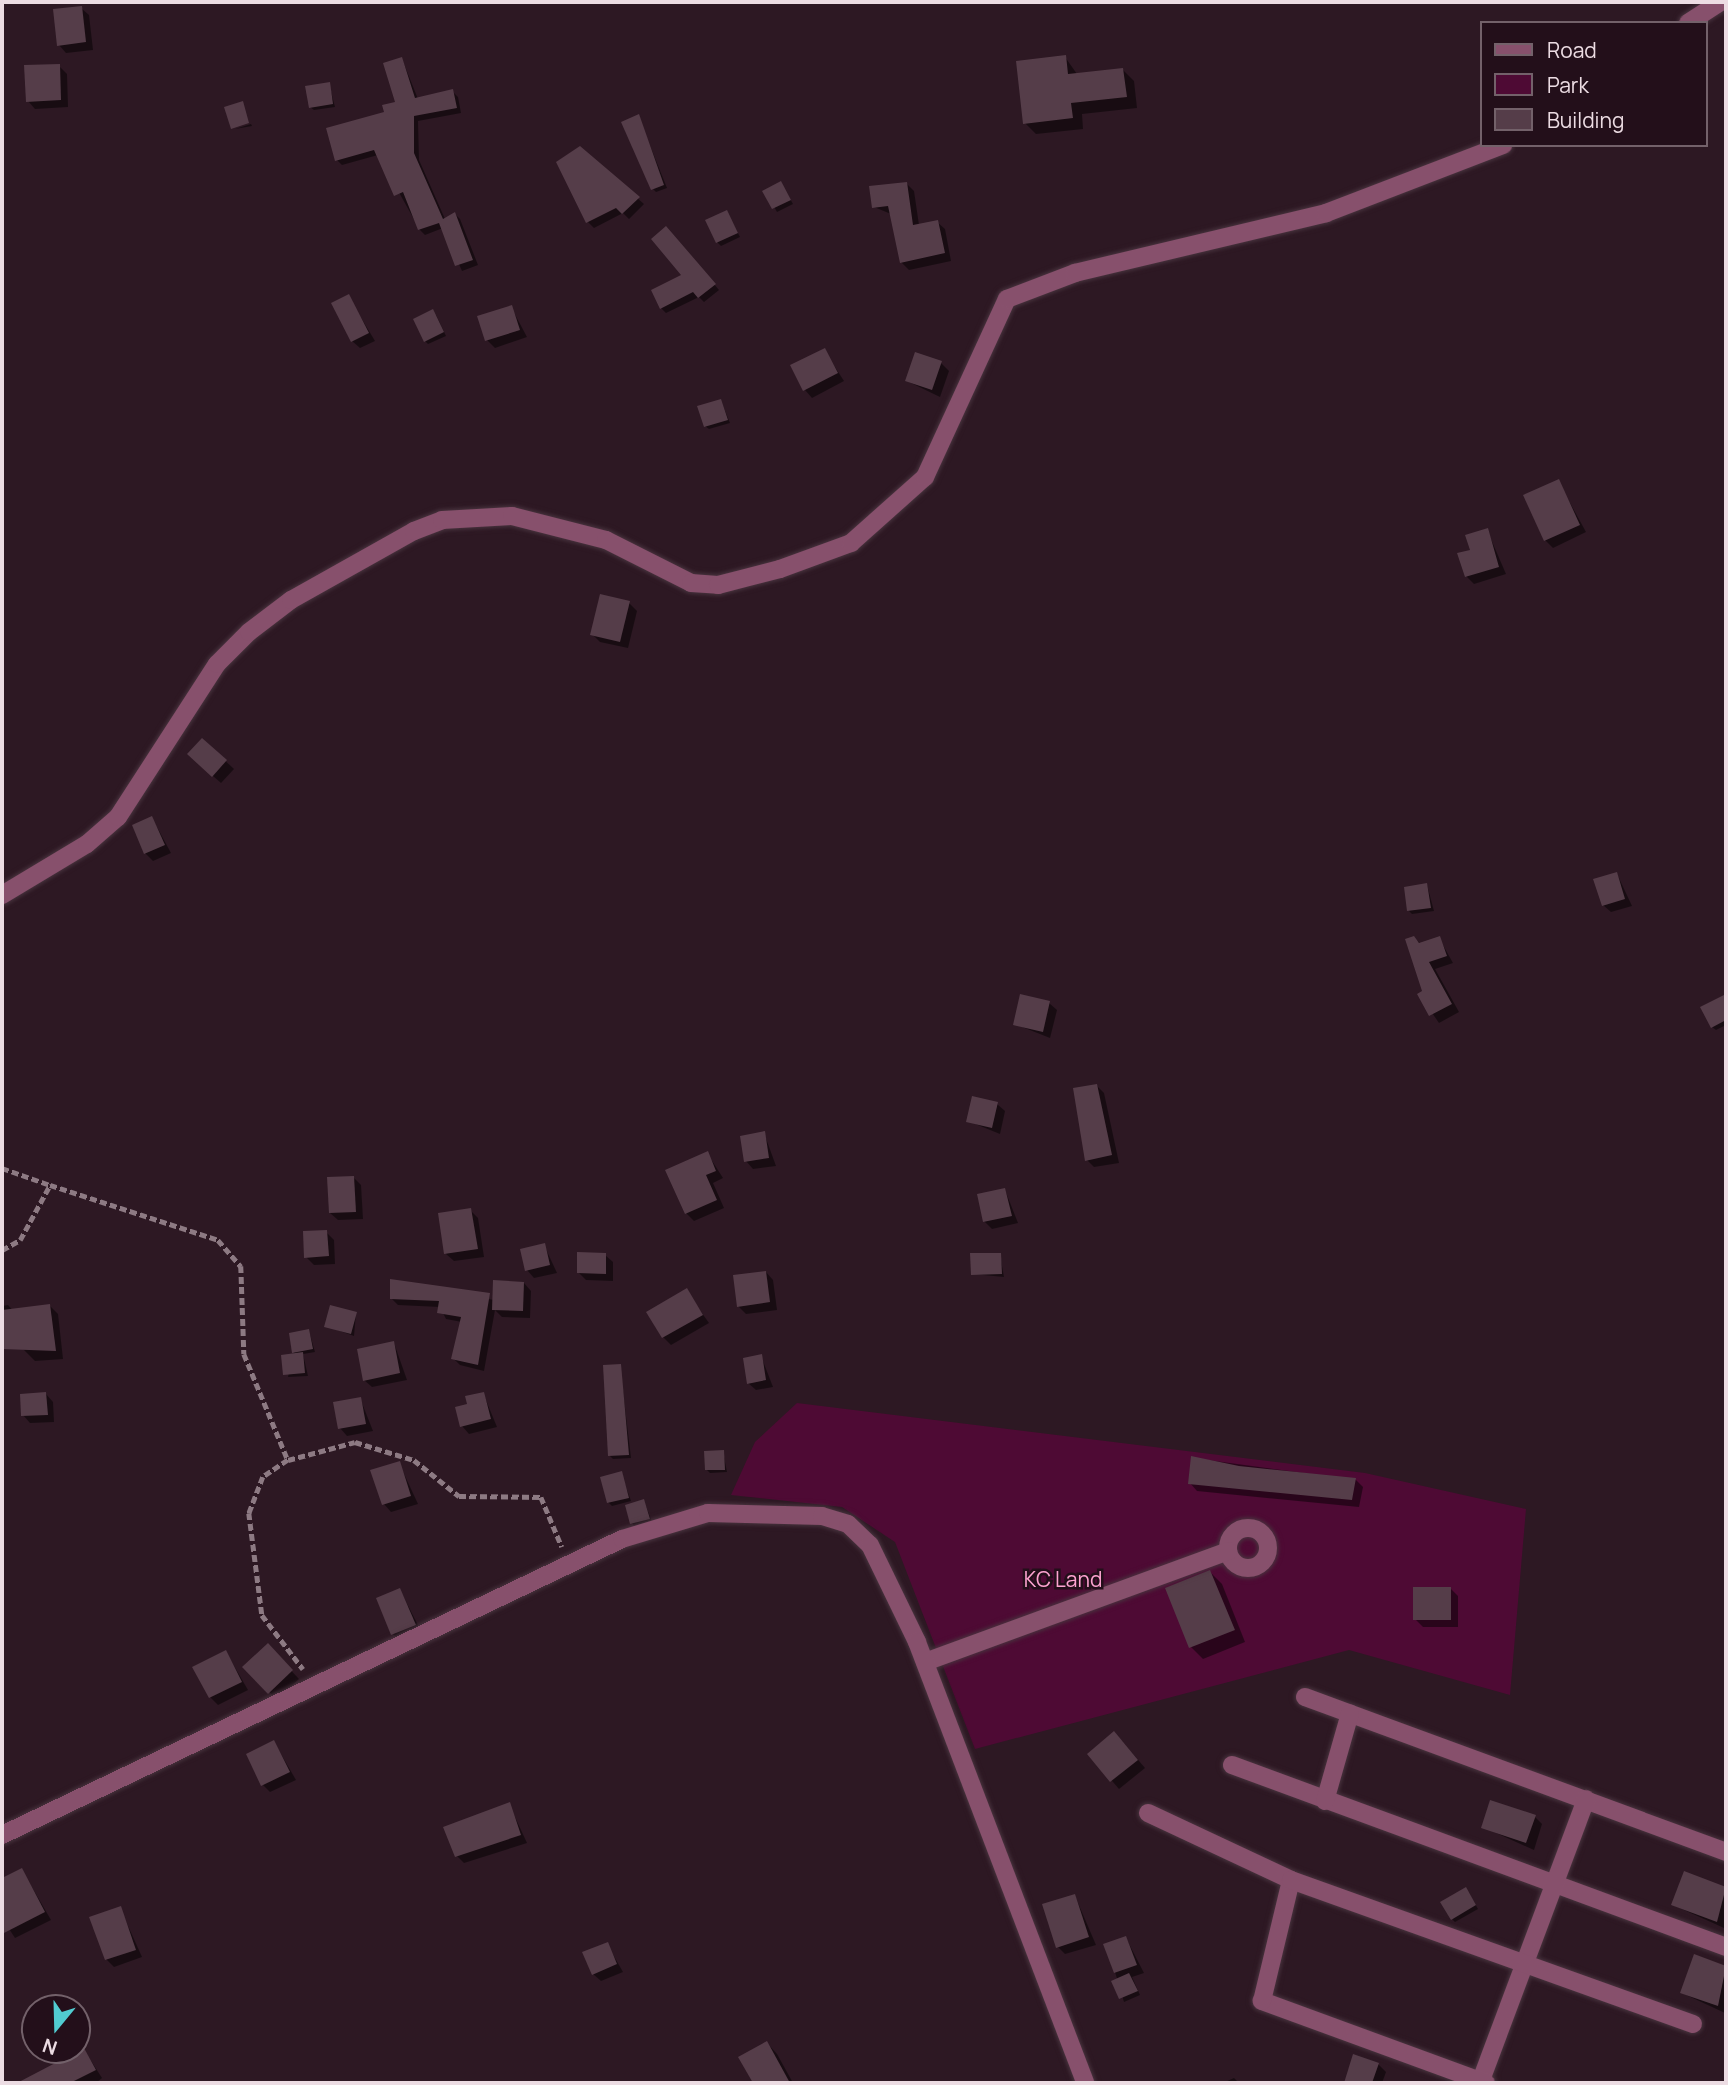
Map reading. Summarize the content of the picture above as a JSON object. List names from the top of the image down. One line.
{"parks":["KC Land"],"legend":["Road","Park","Building"],"north":"bottom"}
